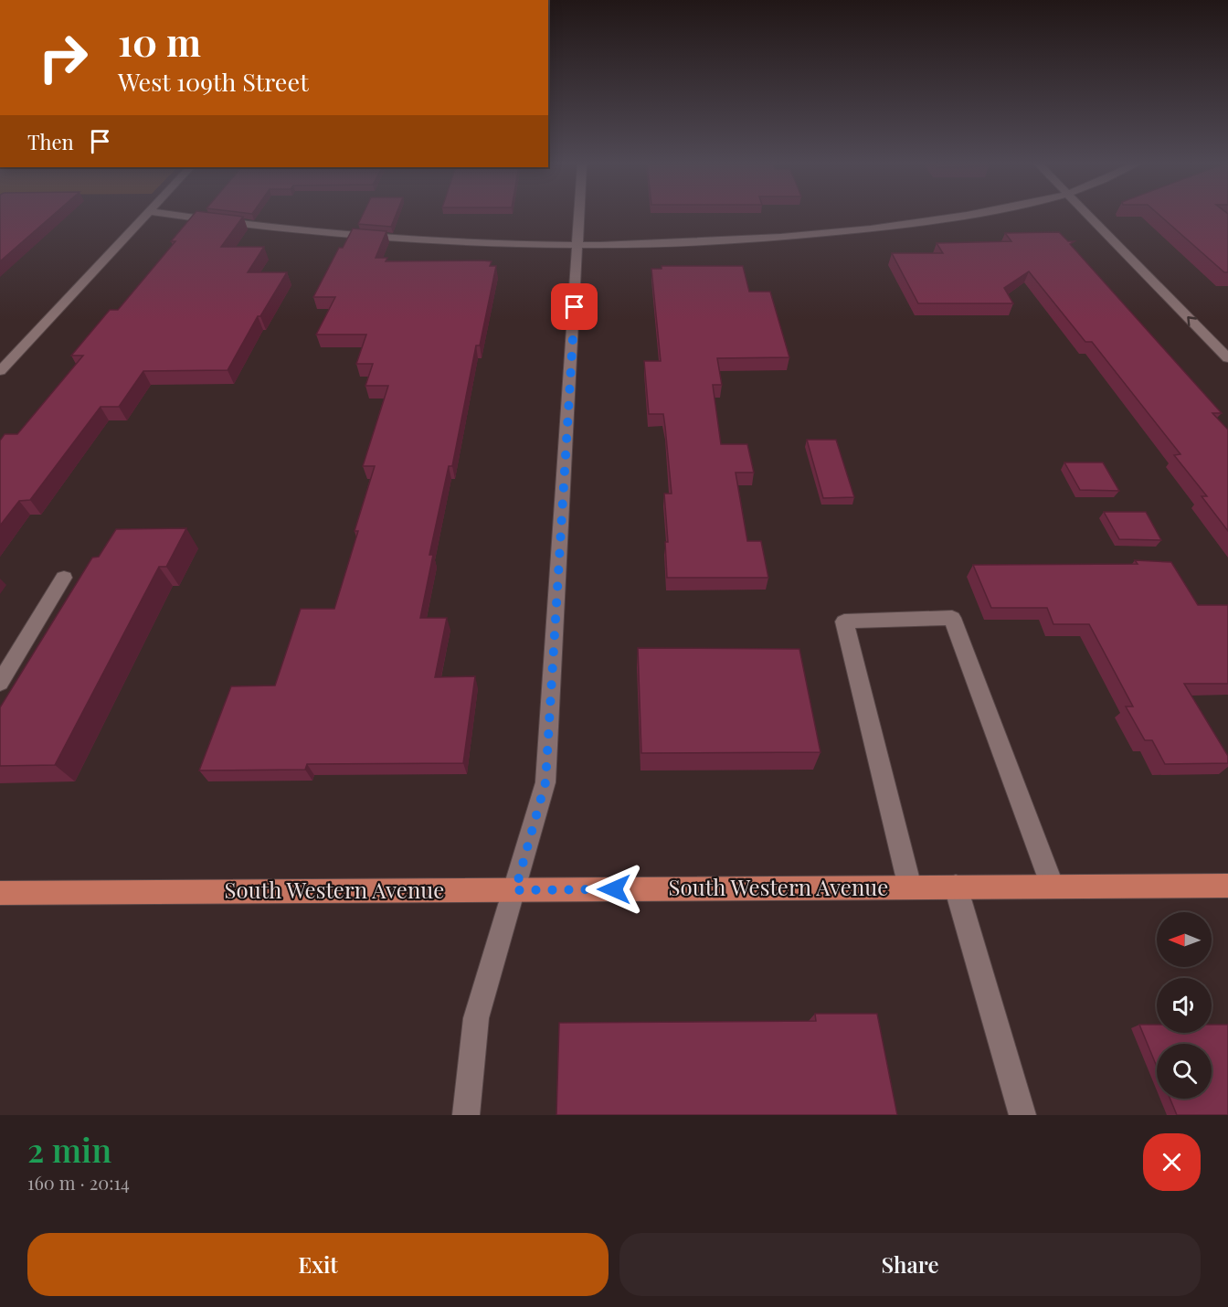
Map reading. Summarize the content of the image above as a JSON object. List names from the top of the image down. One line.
{"streets":{"main road":["South Western Avenue"]},"north":"left","page":{"turn":["10 m","West 109th Street"],"then":"Then","heading":["2 min","160 m · 20:14"],"buttons":["Exit","Share"]}}
